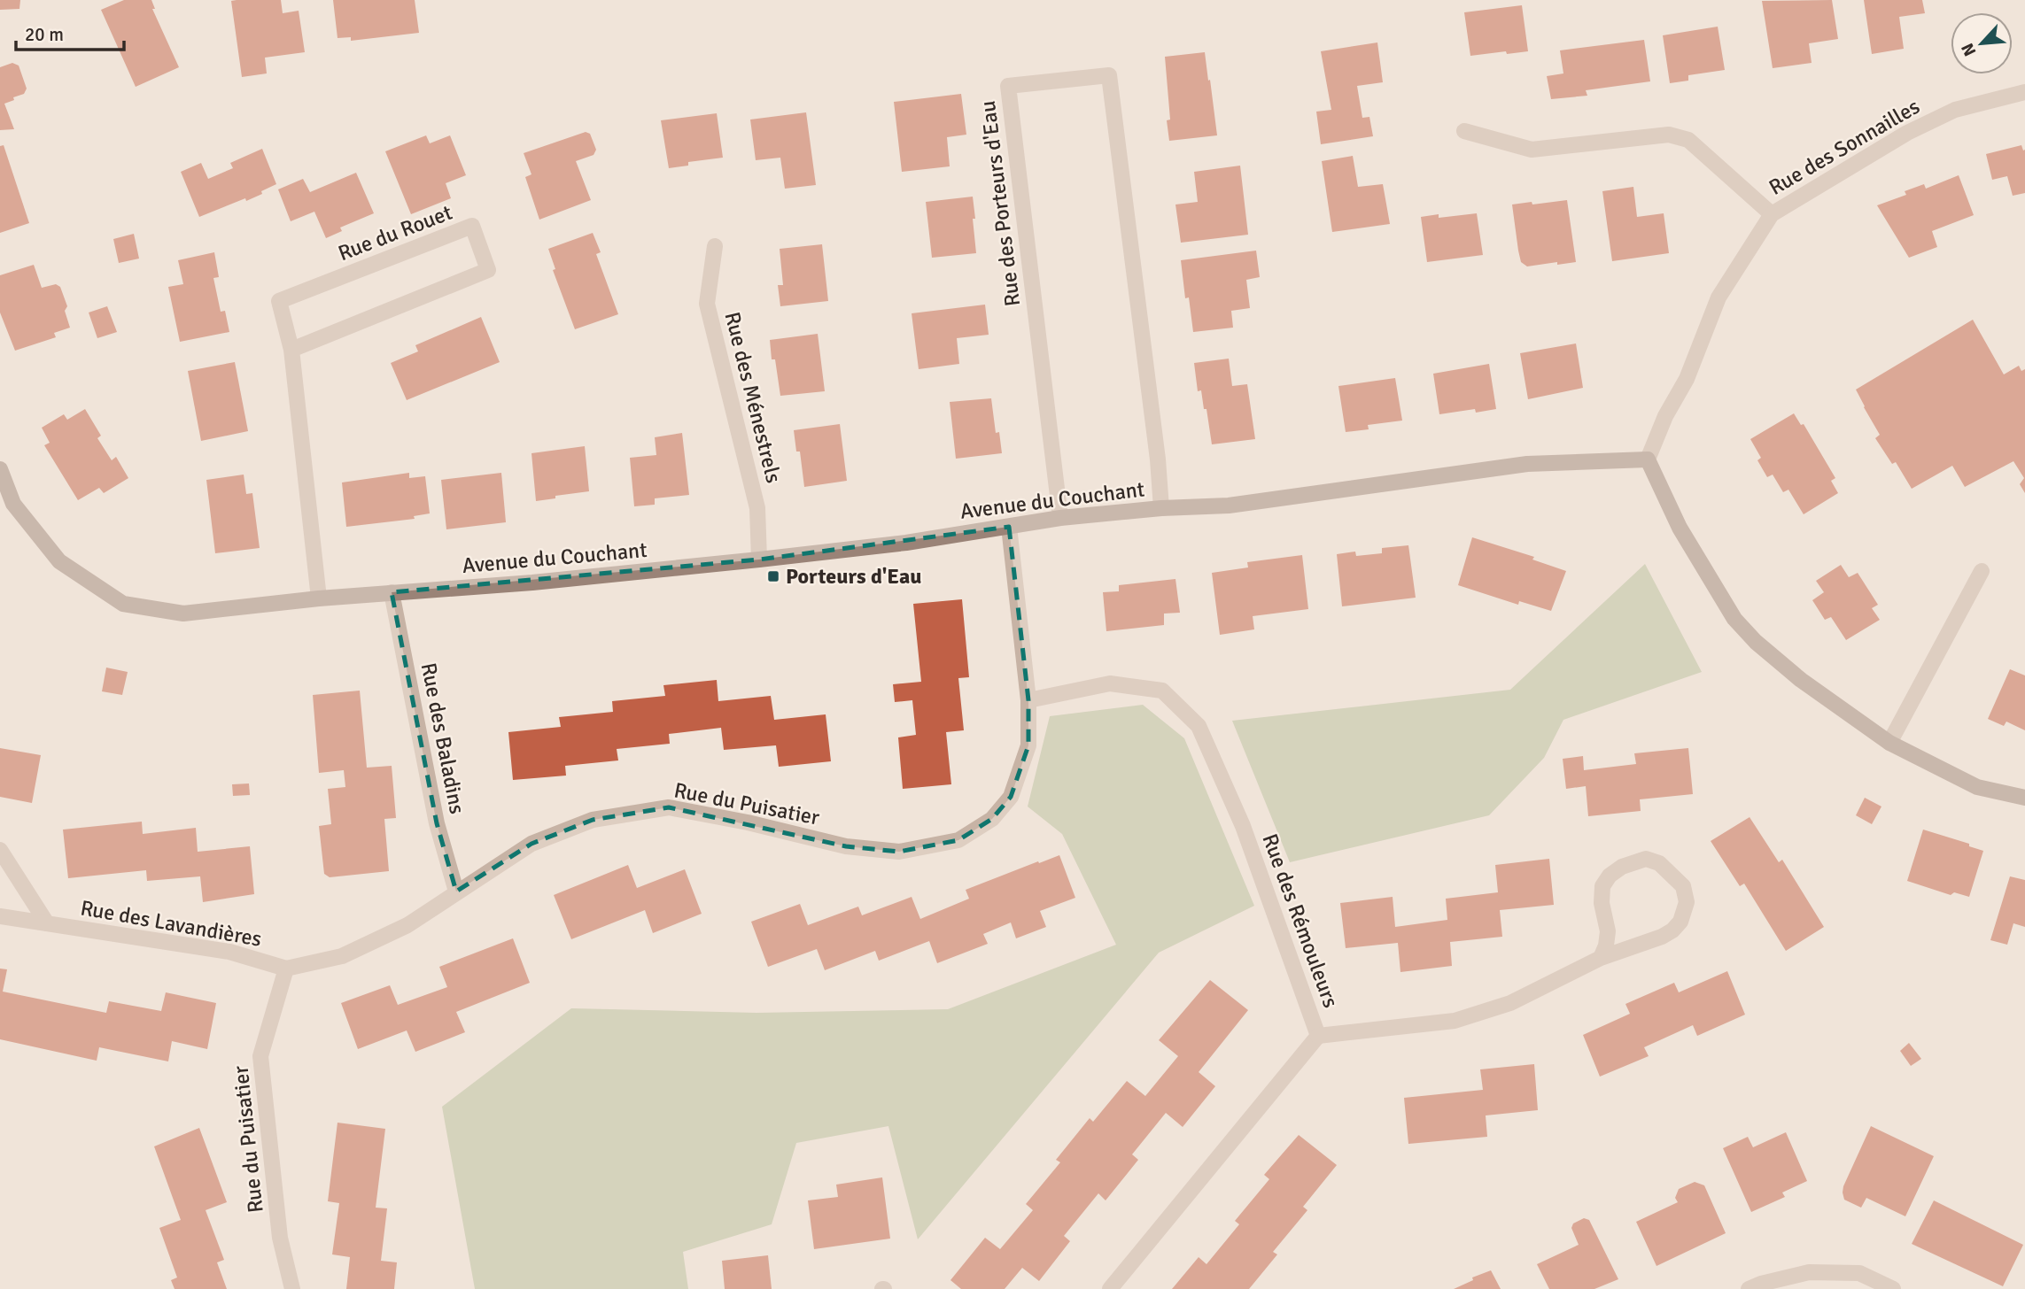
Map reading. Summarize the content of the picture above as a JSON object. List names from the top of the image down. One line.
{"streets":{"street":["Rue des Sonnailles","Rue des Porteurs d'Eau","Rue du Rouet","Rue des Ménestrels","Avenue du Couchant","Rue des Baladins","Rue du Puisatier","Rue des Rémouleurs","Rue des Lavandières"]},"crossings":[["Rue des Sonnailles","Avenue du Couchant"],["Rue des Porteurs d'Eau","Avenue du Couchant"],["Rue du Rouet","Avenue du Couchant"],["Rue des Ménestrels","Avenue du Couchant"],["Avenue du Couchant","Rue des Baladins"],["Avenue du Couchant","Rue du Puisatier"],["Rue des Baladins","Rue du Puisatier"],["Rue du Puisatier","Rue des Rémouleurs"],["Rue du Puisatier","Rue des Lavandières"]],"places":{"transit":["Porteurs d'Eau"]},"scale_bar":"20 m","north":"bottom left"}
